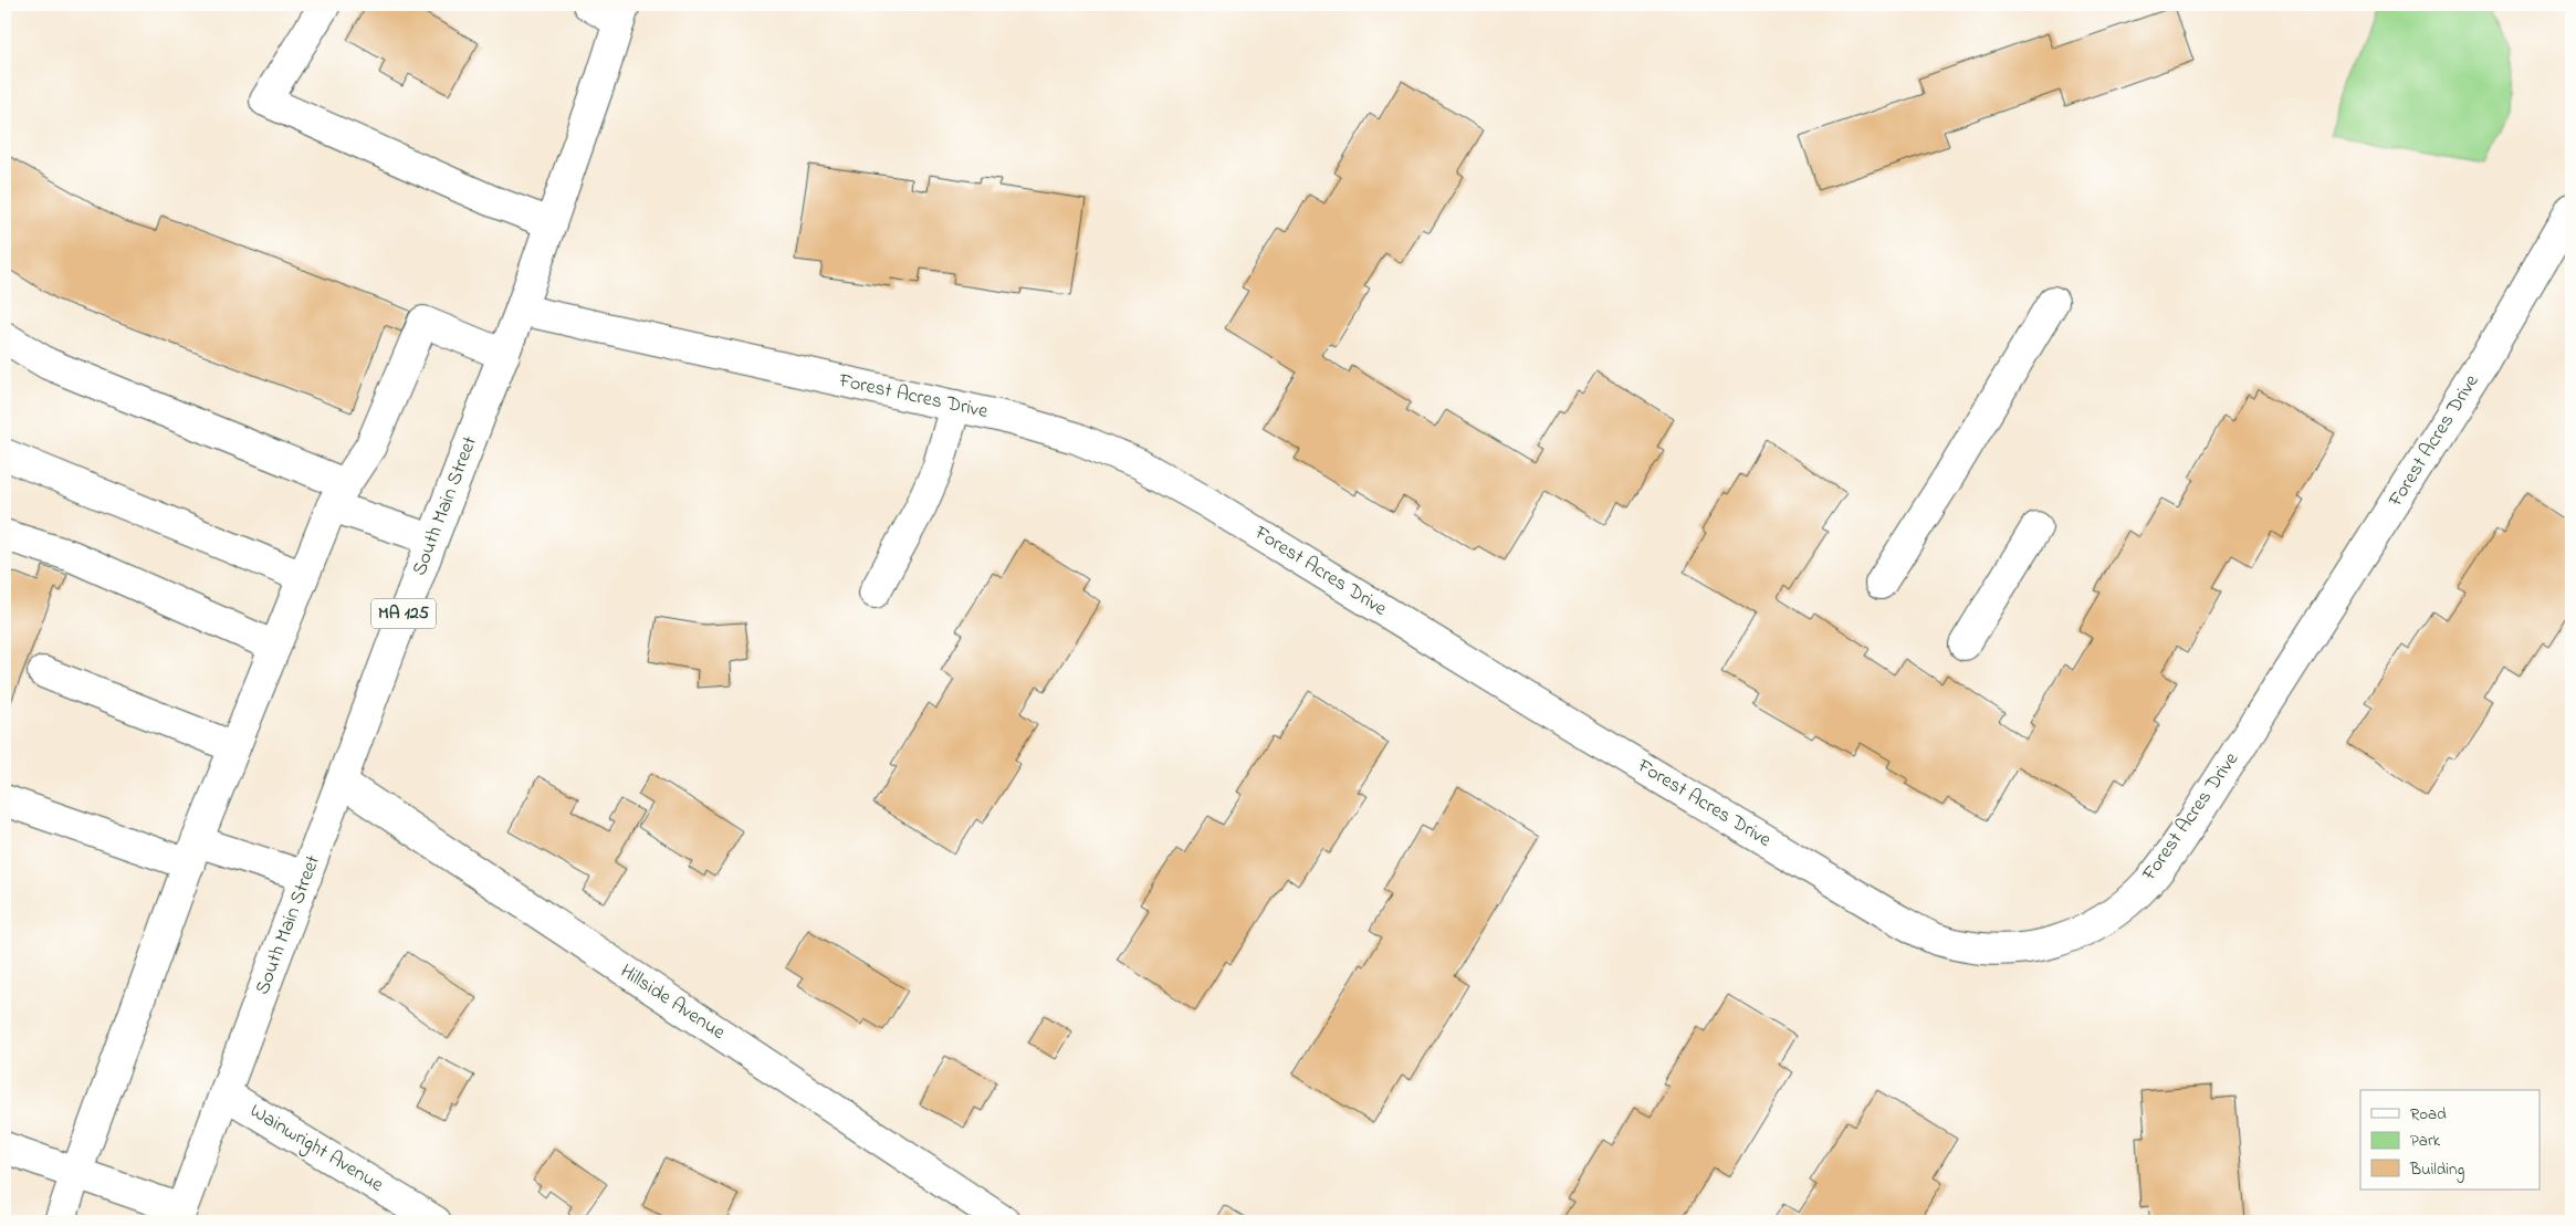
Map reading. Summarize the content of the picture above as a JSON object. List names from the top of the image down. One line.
{"streets":{"street":["Forest Acres Drive","South Main Street","MA 125","Hillside Avenue","Wainwright Avenue"]},"crossings":[["Forest Acres Drive","South Main Street"],["South Main Street","Hillside Avenue"],["South Main Street","Wainwright Avenue"]],"legend":["Road","Park","Building"]}
